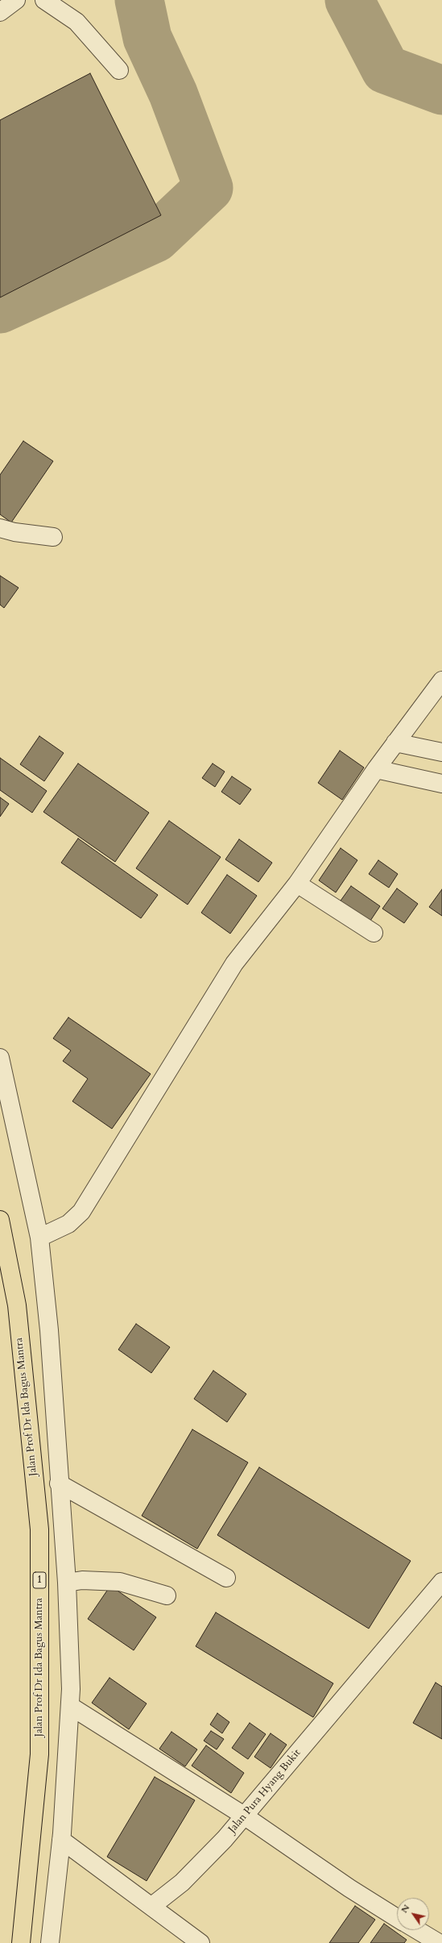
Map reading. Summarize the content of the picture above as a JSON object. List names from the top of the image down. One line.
{"streets":{"highway":["Jalan Prof Dr Ida Bagus Mantra","1"],"street":["Jalan Pura Hyang Bukit"]},"north":"top left"}
